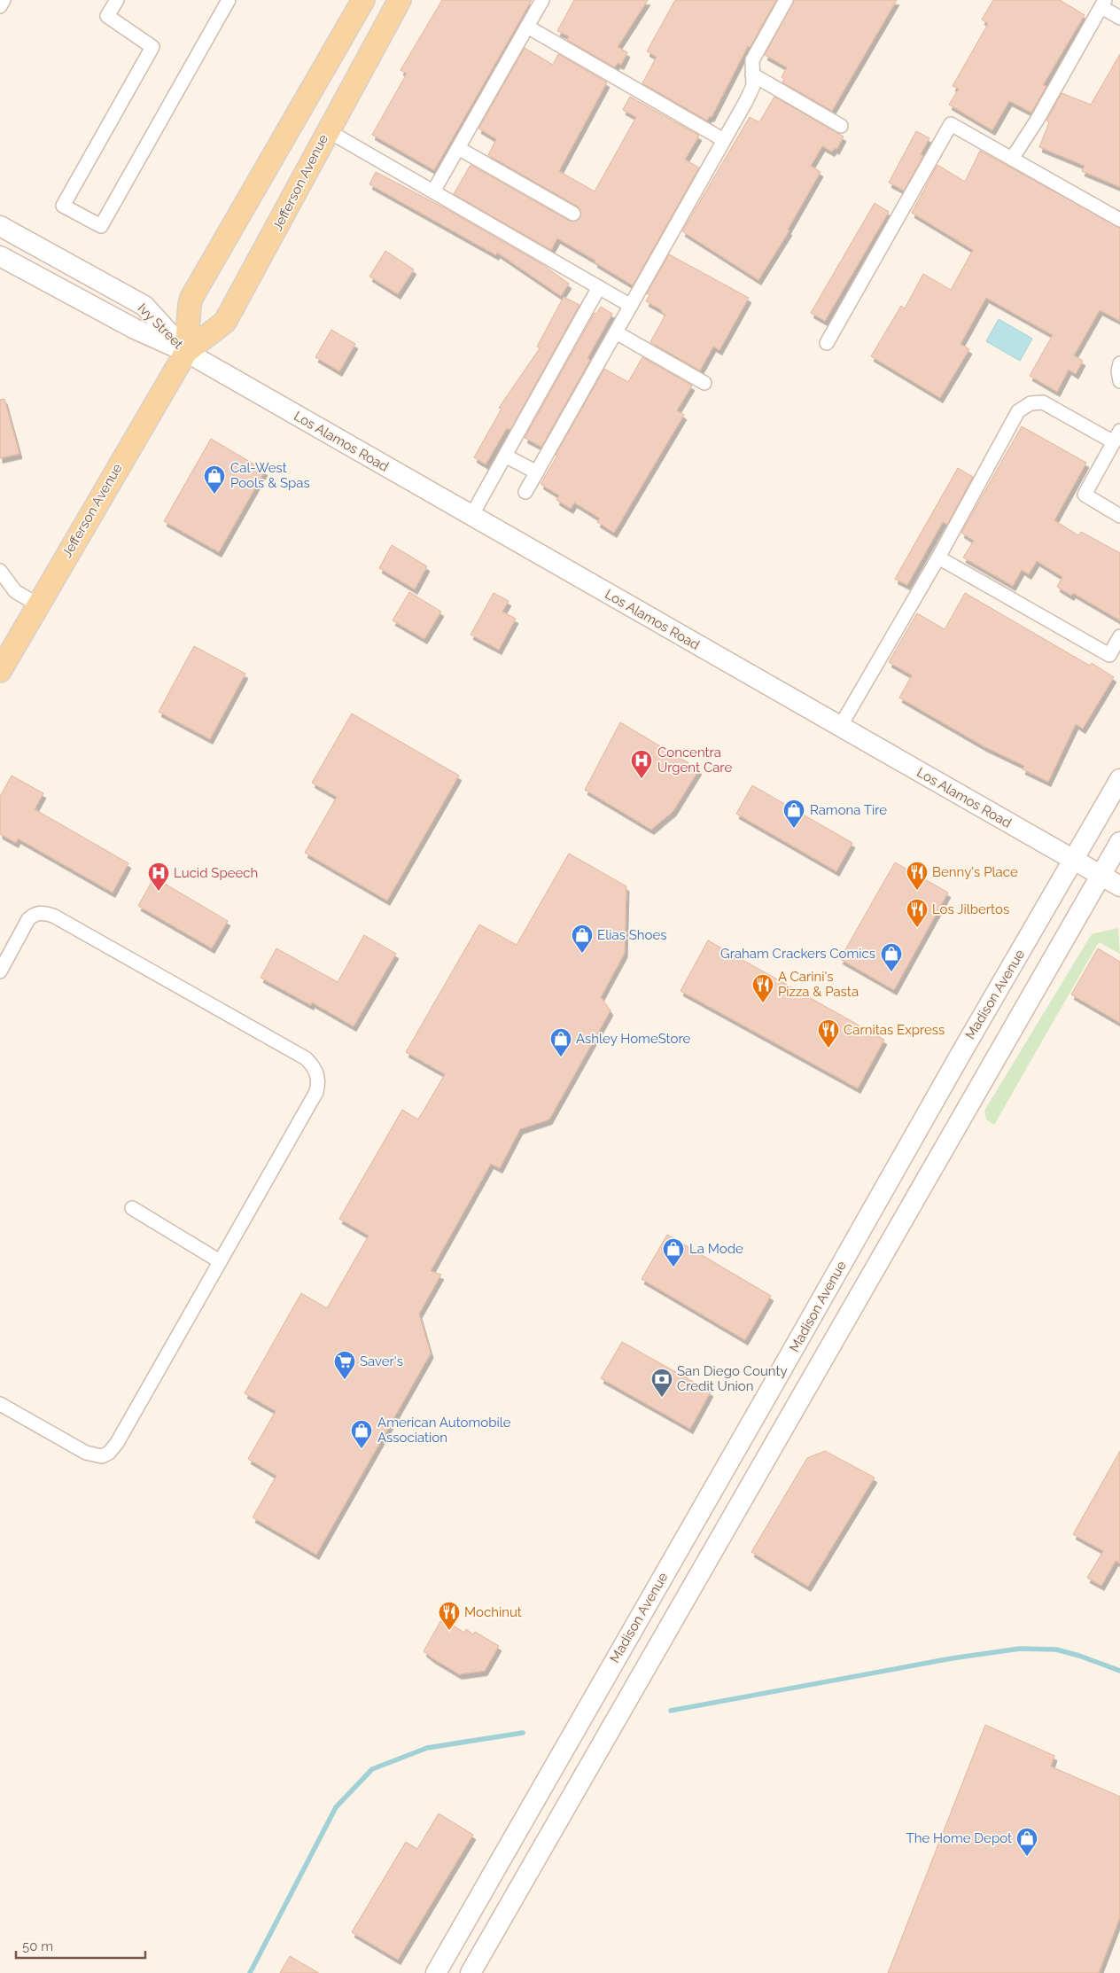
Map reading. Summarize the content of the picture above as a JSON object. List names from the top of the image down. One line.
{"streets":{"main road":["Jefferson Avenue","Ivy Street","Los Alamos Road","Madison Avenue"]},"crossings":[["Jefferson Avenue","Ivy Street"],["Jefferson Avenue","Los Alamos Road"],["Ivy Street","Los Alamos Road"],["Los Alamos Road","Madison Avenue"]],"places":{"shop":["Cal-West Pools & Spas","Ramona Tire","Elias Shoes","Graham Crackers Comics","Ashley HomeStore","La Mode","American Automobile Association","The Home Depot"],"hospital":["Concentra Urgent Care","Lucid Speech"],"restaurant":["Benny's Place","Los Jilbertos","A Carini's Pizza & Pasta","Carnitas Express","Mochinut"],"supermarket":["Saver's"],"bank":["San Diego County Credit Union"]},"scale_bar":"50 m"}
